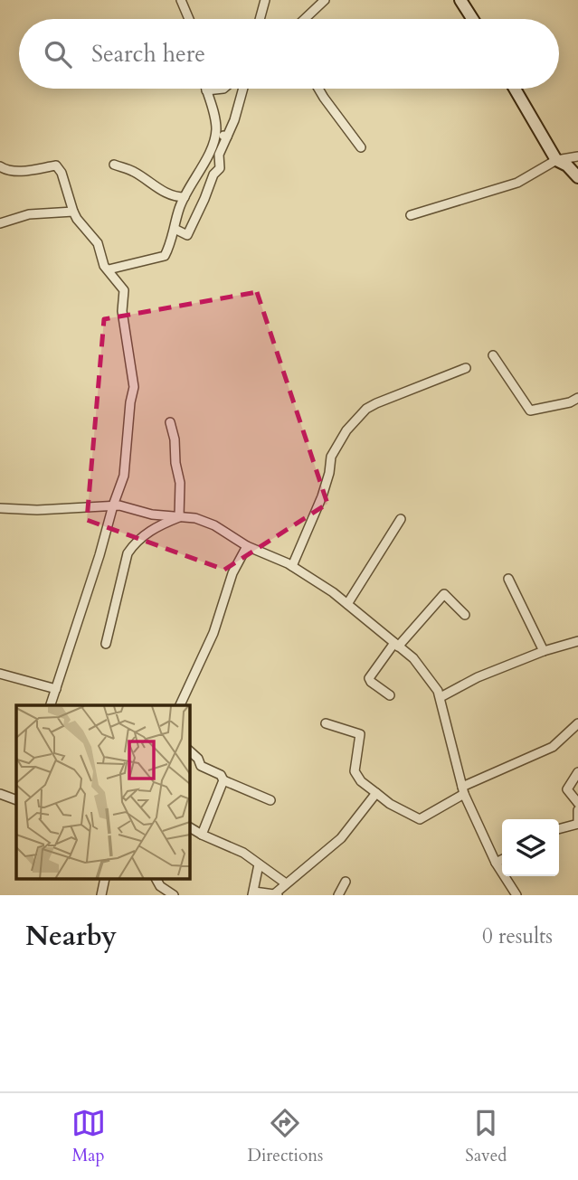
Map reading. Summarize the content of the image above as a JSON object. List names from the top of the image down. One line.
{"page":{"search":"Search here","heading":["Nearby","0 results"],"nav":["Map","Directions","Saved"]}}
